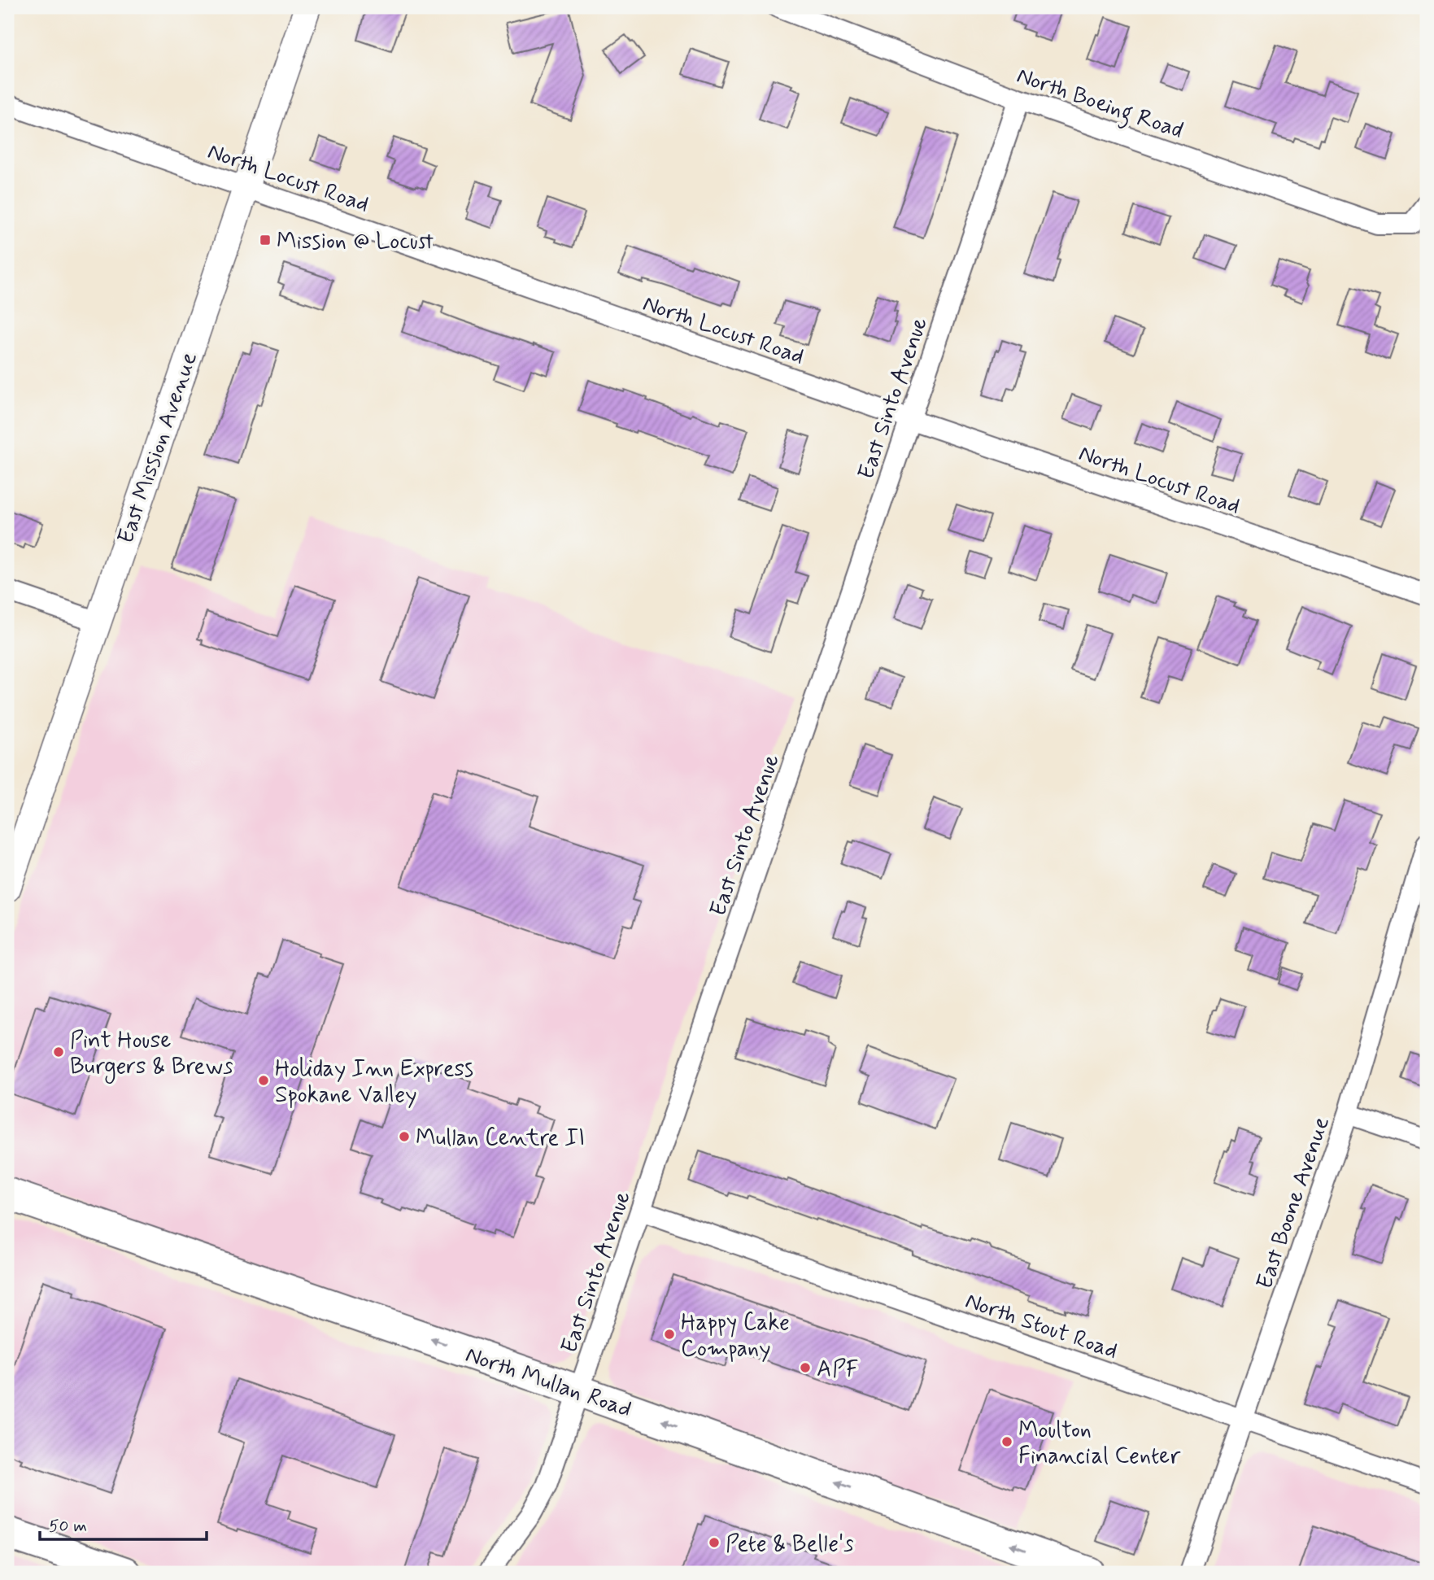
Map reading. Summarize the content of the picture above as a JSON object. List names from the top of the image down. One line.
{"streets":{"main road":["North Mullan Road"],"street":["North Boeing Road","North Locust Road","East Sinto Avenue","East Mission Avenue","East Boone Avenue","North Stout Road"]},"crossings":[["North Boeing Road","East Sinto Avenue"],["North Locust Road","East Sinto Avenue"],["North Locust Road","East Mission Avenue"],["East Sinto Avenue","North Stout Road"],["East Sinto Avenue","North Mullan Road"],["East Boone Avenue","North Stout Road"]],"one_way":["North Mullan Road"],"places":{"transit":["Mission @ Locust"],"other":["Pint House Burgers & Brews","Holiday Inn Express Spokane Valley","Mullan Centre II","Happy Cake Company","APF","Moulton Financial Center","Pete & Belle's"]},"scale_bar":"50 m"}
